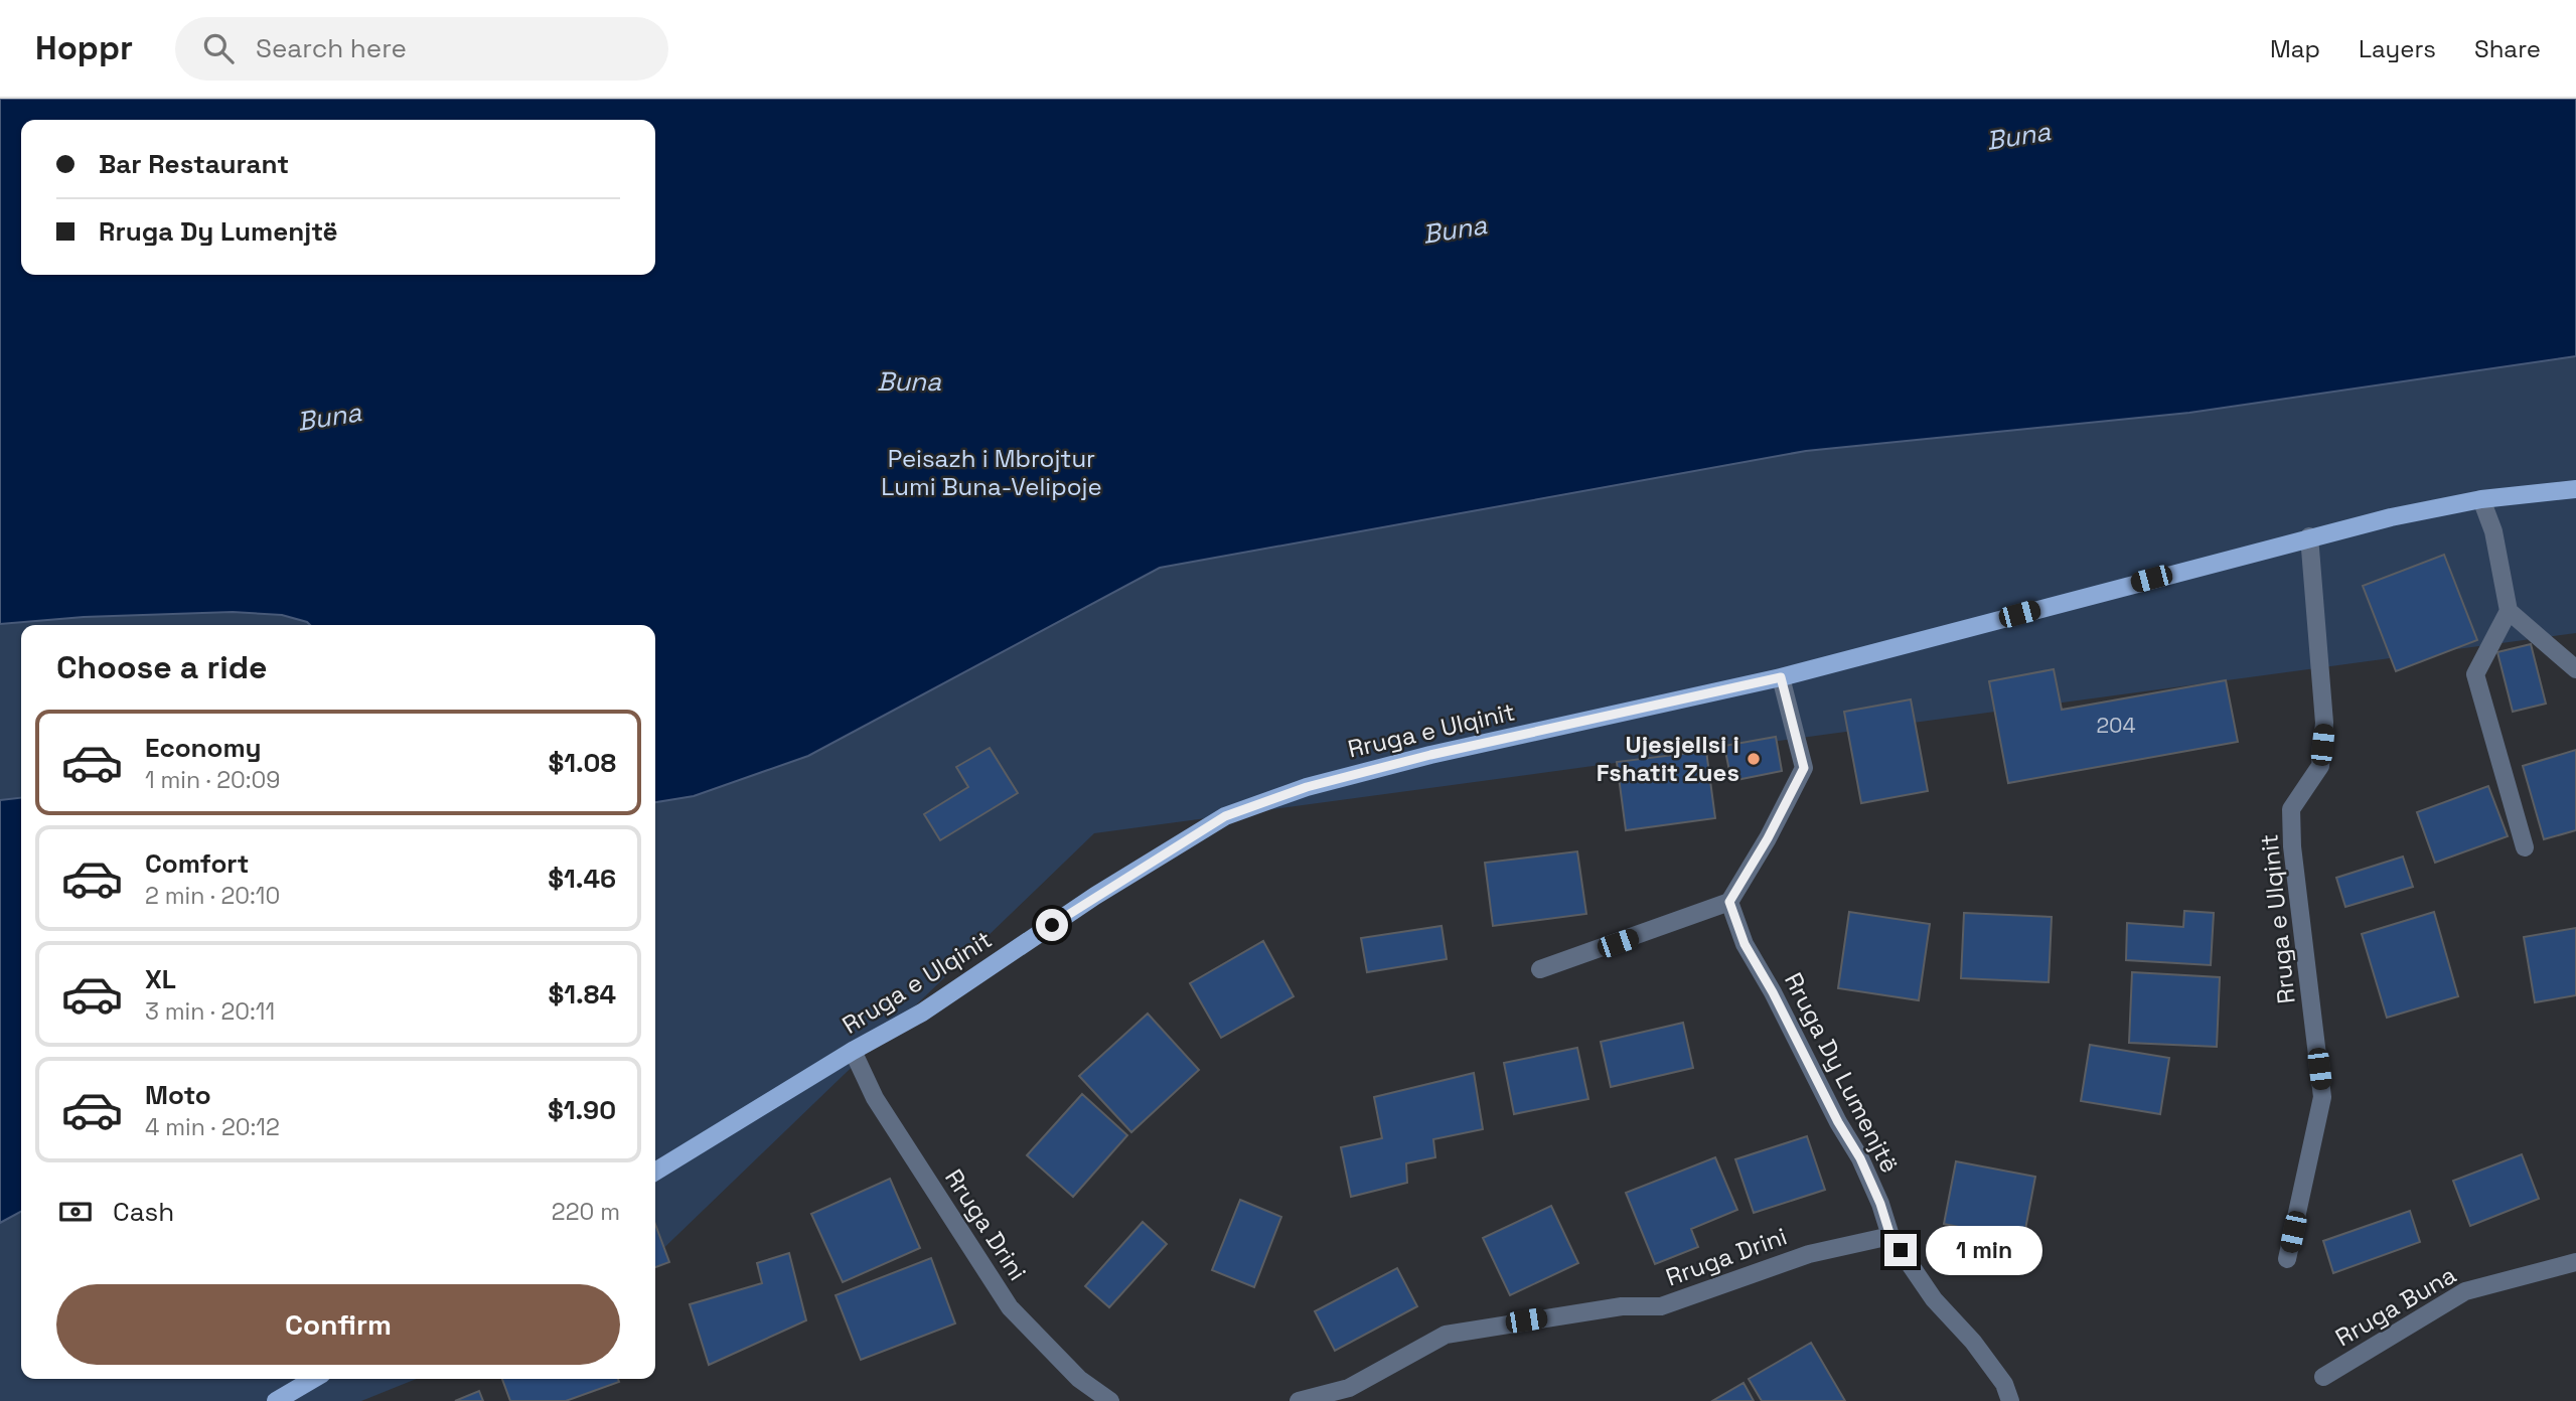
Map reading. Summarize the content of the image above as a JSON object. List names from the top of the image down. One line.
{"streets":{"main road":["Rruga e Ulqinit"],"street":["Rruga Dy Lumenjtë","Rruga Drini","Rruga Buna"]},"crossings":[["Rruga e Ulqinit","Rruga Drini"],["Rruga Dy Lumenjtë","Rruga Drini"]],"water":["Buna"],"parks":["Peisazh i Mbrojtur Lumi Buna-Velipoje"],"places":["Ujesjellsi i Fshatit Zues"],"house_numbers":["204"],"page":{"header":"Hoppr","search":"Search here","nav":["Map","Layers","Share"],"banner":["Bar Restaurant","Rruga Dy Lumenjtë"],"heading":"Choose a ride","list":[{"name":"Economy","note":"1 min · 20:09","value":"$1.08"},{"name":"Comfort","note":"2 min · 20:10","value":"$1.46"},{"name":"XL","note":"3 min · 20:11","value":"$1.84"},{"name":"Moto","note":"4 min · 20:12","value":"$1.90"}],"pay":["Cash","220 m"],"bubble":"1 min","buttons":"Confirm"}}
